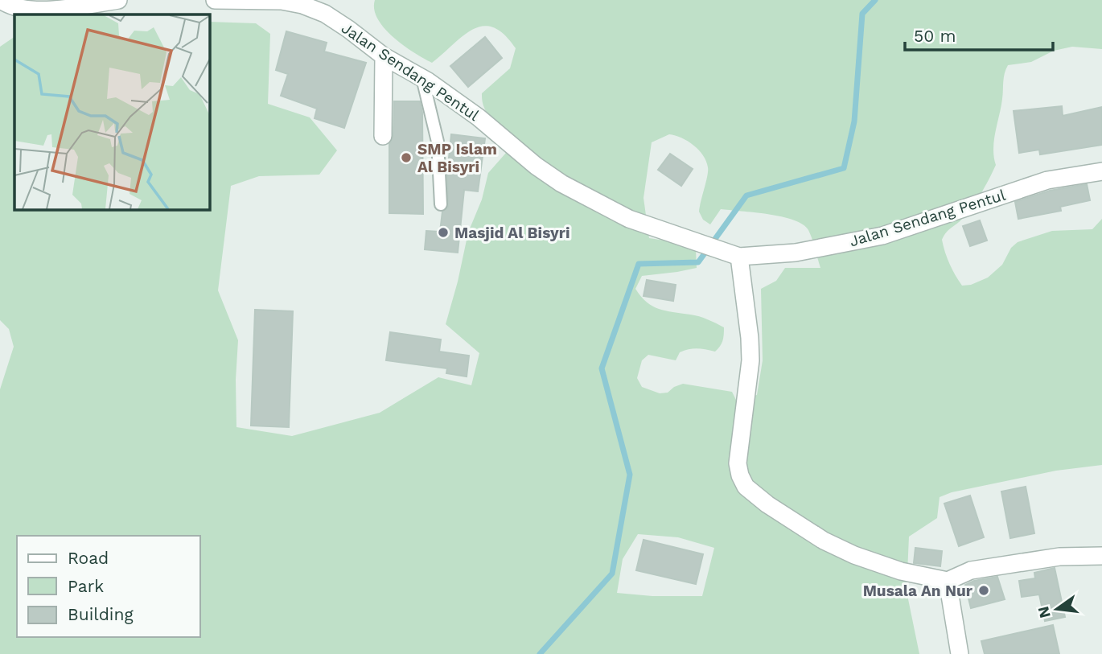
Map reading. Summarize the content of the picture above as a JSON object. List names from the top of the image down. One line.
{"streets":{"street":["Jalan Sendang Pentul"]},"places":["SMP Islam Al Bisyri","Masjid Al Bisyri","Musala An Nur"],"legend":["Road","Park","Building"],"scale_bar":"50 m","north":"left"}
